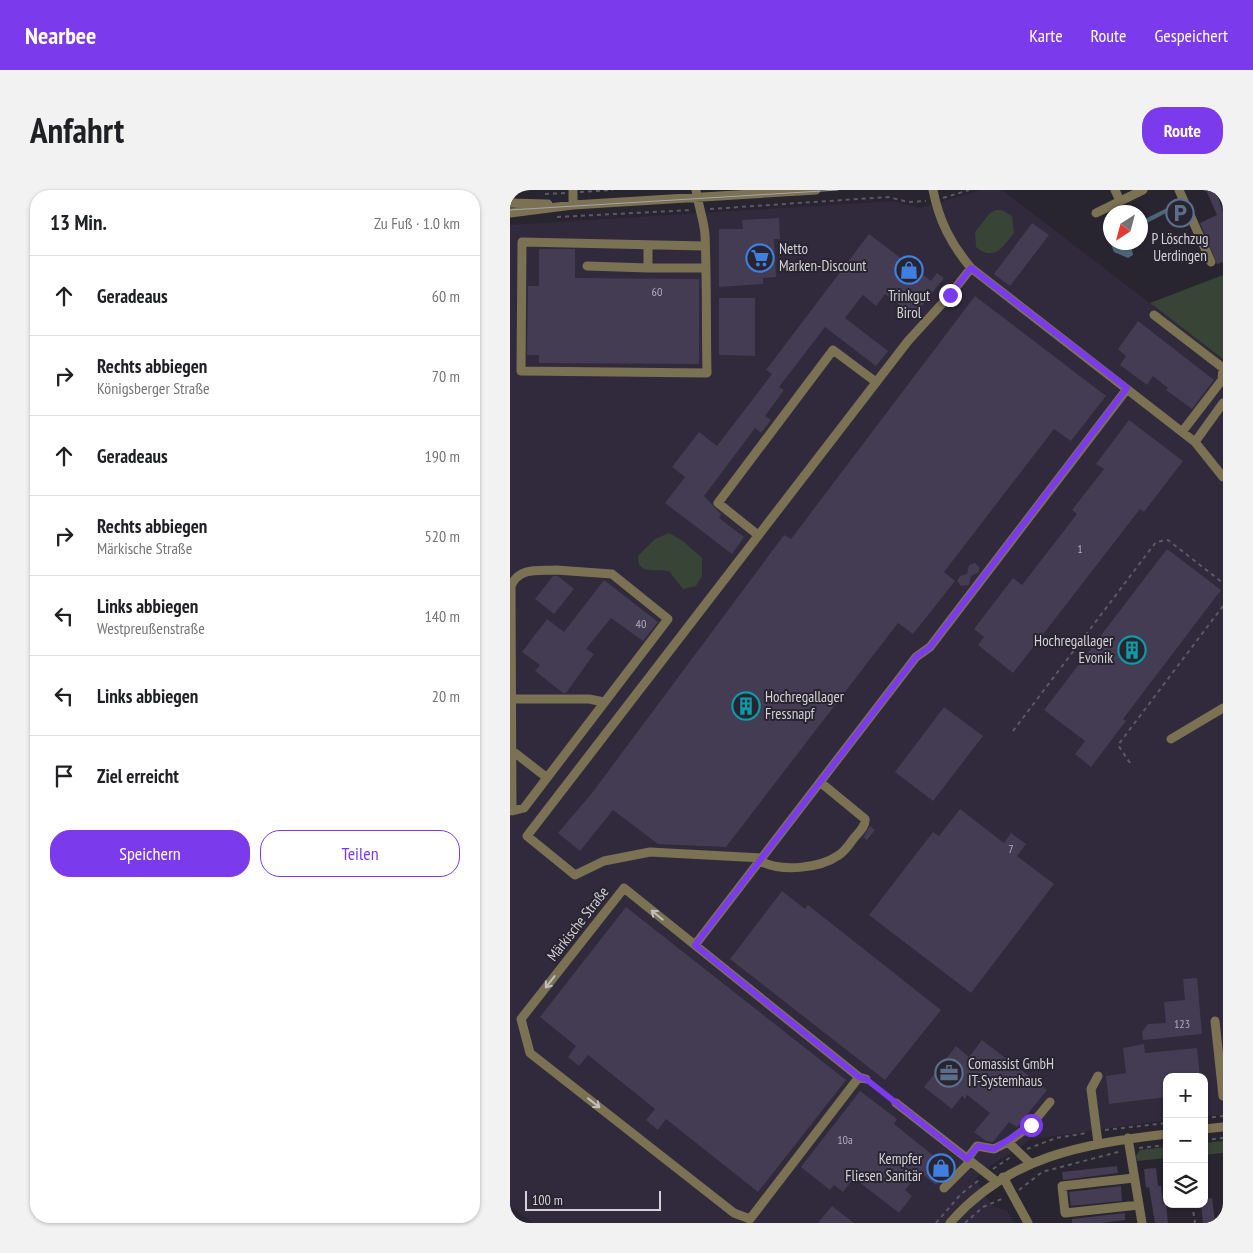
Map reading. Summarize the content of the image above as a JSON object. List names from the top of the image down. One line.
{"streets":{"street":["Märkische Straße"]},"places":{"parking":["P Löschzug Uerdingen"],"supermarket":["Netto Marken-Discount"],"shop":["Trinkgut Birol","Kempfer Fliesen Sanitär"],"building":["Hochregallager Evonik","Hochregallager Fressnapf"],"office":["Comassist GmbH IT-Systemhaus"]},"house_numbers":["60","1","40","7","123","10a"],"scale_bar":"100 m","north":"bottom left","page":{"header":"Nearbee","nav":["Karte","Route","Gespeichert"],"title":"Anfahrt","buttons":["Route",["Speichern","Teilen"]],"heading":["13 Min.","Zu Fuß · 1.0 km"],"list":[["Geradeaus","60 m"],["Rechts abbiegen","Königsberger Straße","70 m"],["Geradeaus","190 m"],["Rechts abbiegen","Märkische Straße","520 m"],["Links abbiegen","Westpreußenstraße","140 m"],["Links abbiegen","20 m"],"Ziel erreicht"],"map_buttons":["+","−"],"scale":"100 m"}}
